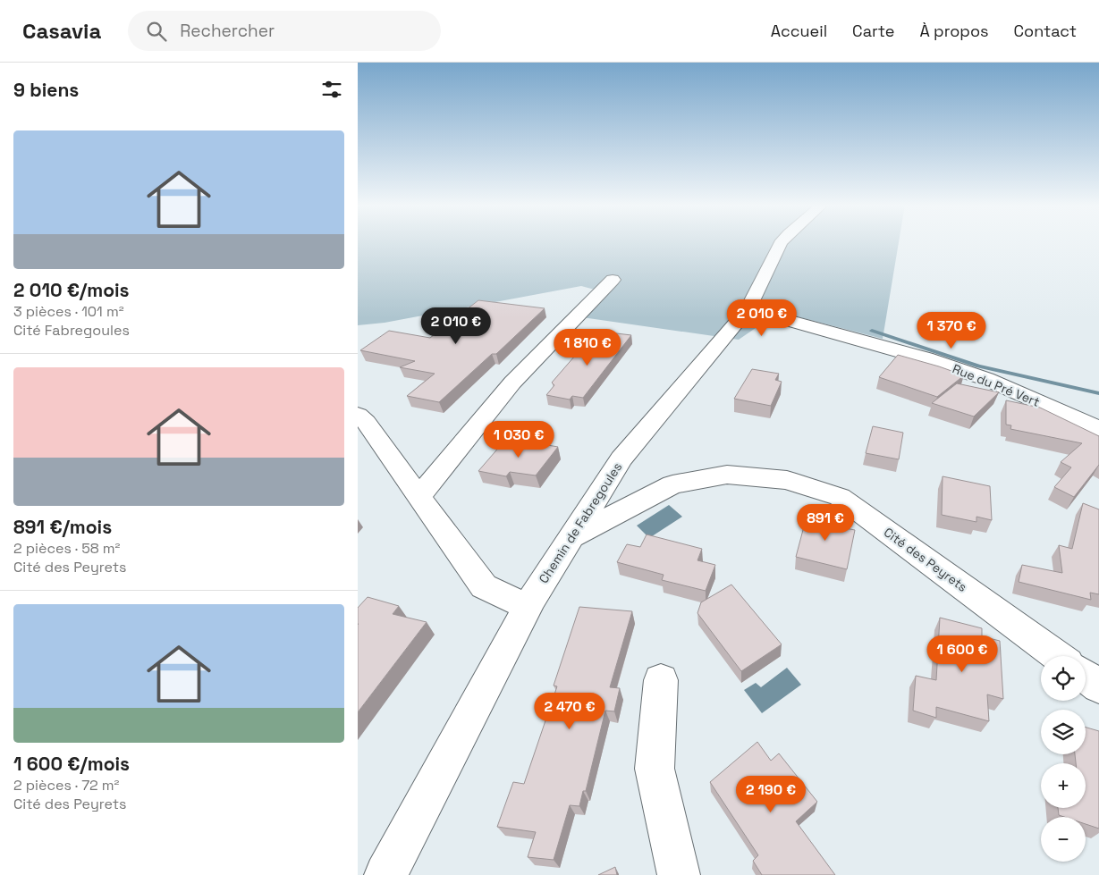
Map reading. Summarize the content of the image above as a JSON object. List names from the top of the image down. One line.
{"streets":{"street":["Rue du Pré Vert","Chemin de Fabregoules","Cité des Peyrets"]},"crossings":[["Rue du Pré Vert","Chemin de Fabregoules"],["Chemin de Fabregoules","Cité des Peyrets"]],"page":{"header":"Casavia","search":"Rechercher","nav":["Accueil","Carte","À propos","Contact"],"heading":"9 biens","list":[{"name":"2 010 €/mois","note":"3 pièces · 101 m² · Cité Fabregoules"},{"name":"891 €/mois","note":"2 pièces · 58 m² · Cité des Peyrets"},{"name":"1 600 €/mois","note":"2 pièces · 72 m² · Cité des Peyrets"}],"price":["2 010 €","2 010 €","1 370 €","1 810 €","1 030 €","891 €","1 600 €","2 470 €","2 190 €"],"map_buttons":["+","−"]}}
